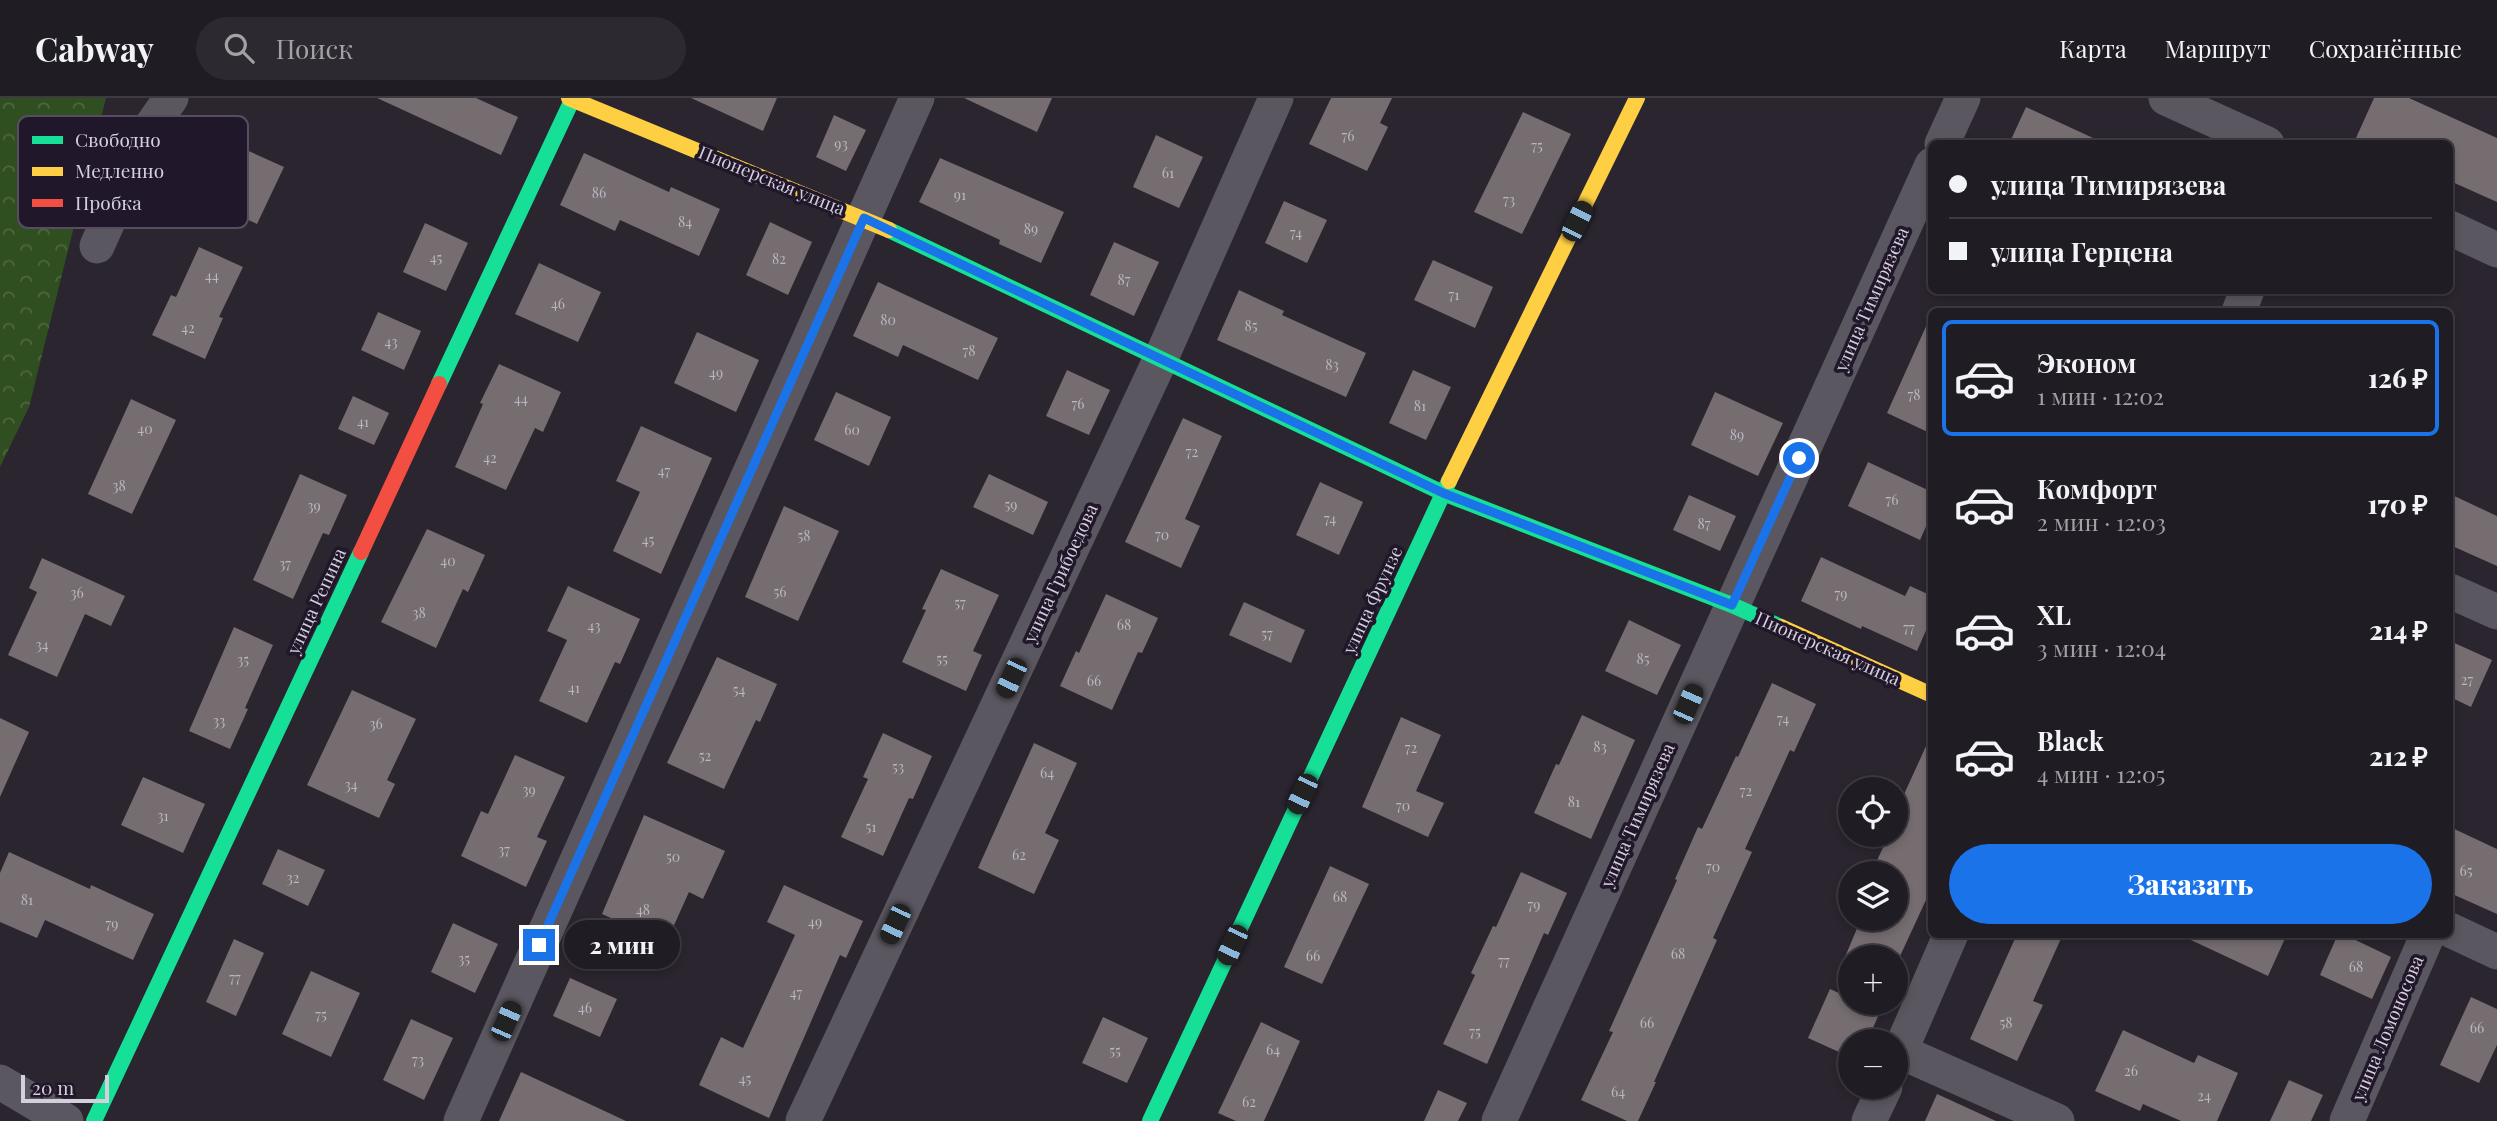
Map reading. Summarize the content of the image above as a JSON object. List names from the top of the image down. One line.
{"streets":{"street":["Пионерская улица","улица Тимирязева","улица Грибоедова","улица Фрунзе","улица Репина","улица Ломоносова"]},"crossings":[["Пионерская улица","улица Тимирязева"],["Пионерская улица","улица Грибоедова"],["Пионерская улица","улица Фрунзе"],["Пионерская улица","улица Репина"]],"house_numbers":["76","93","75","61","86","91","73","84","89","74","45","82","44","87","71","46","80","85","42","43","78","83","49","78","44","76","81","41","40","60","89","72","42","47","38","76","59","39","74","87","70","58","45","40","37","56","36","79","57","38","68","43","77","57","34","55","85","35","27","66","41","54","74","33","36","83","72","52","53","64","34","39","72","81","70","31","51","37","62","50","70","65","32","68","81","79","48","49","79","68","66","35","77","68","77","47","46","75","66","58","66","75","64","55","73","26","45","64","24","62"],"legend":["Свободно","Медленно","Пробка"],"scale_bar":"20 m","page":{"header":"Cabway","search":"Поиск","nav":["Карта","Маршрут","Сохранённые"],"banner":["улица Тимирязева","улица Герцена"],"list":[{"name":"Эконом","note":"1 мин · 12:02","value":"126 ₽"},{"name":"Комфорт","note":"2 мин · 12:03","value":"170 ₽"},{"name":"XL","note":"3 мин · 12:04","value":"214 ₽"},{"name":"Black","note":"4 мин · 12:05","value":"212 ₽"}],"map_buttons":["+","−"],"buttons":"Заказать","bubble":"2 мин","scale":"20 m"}}
